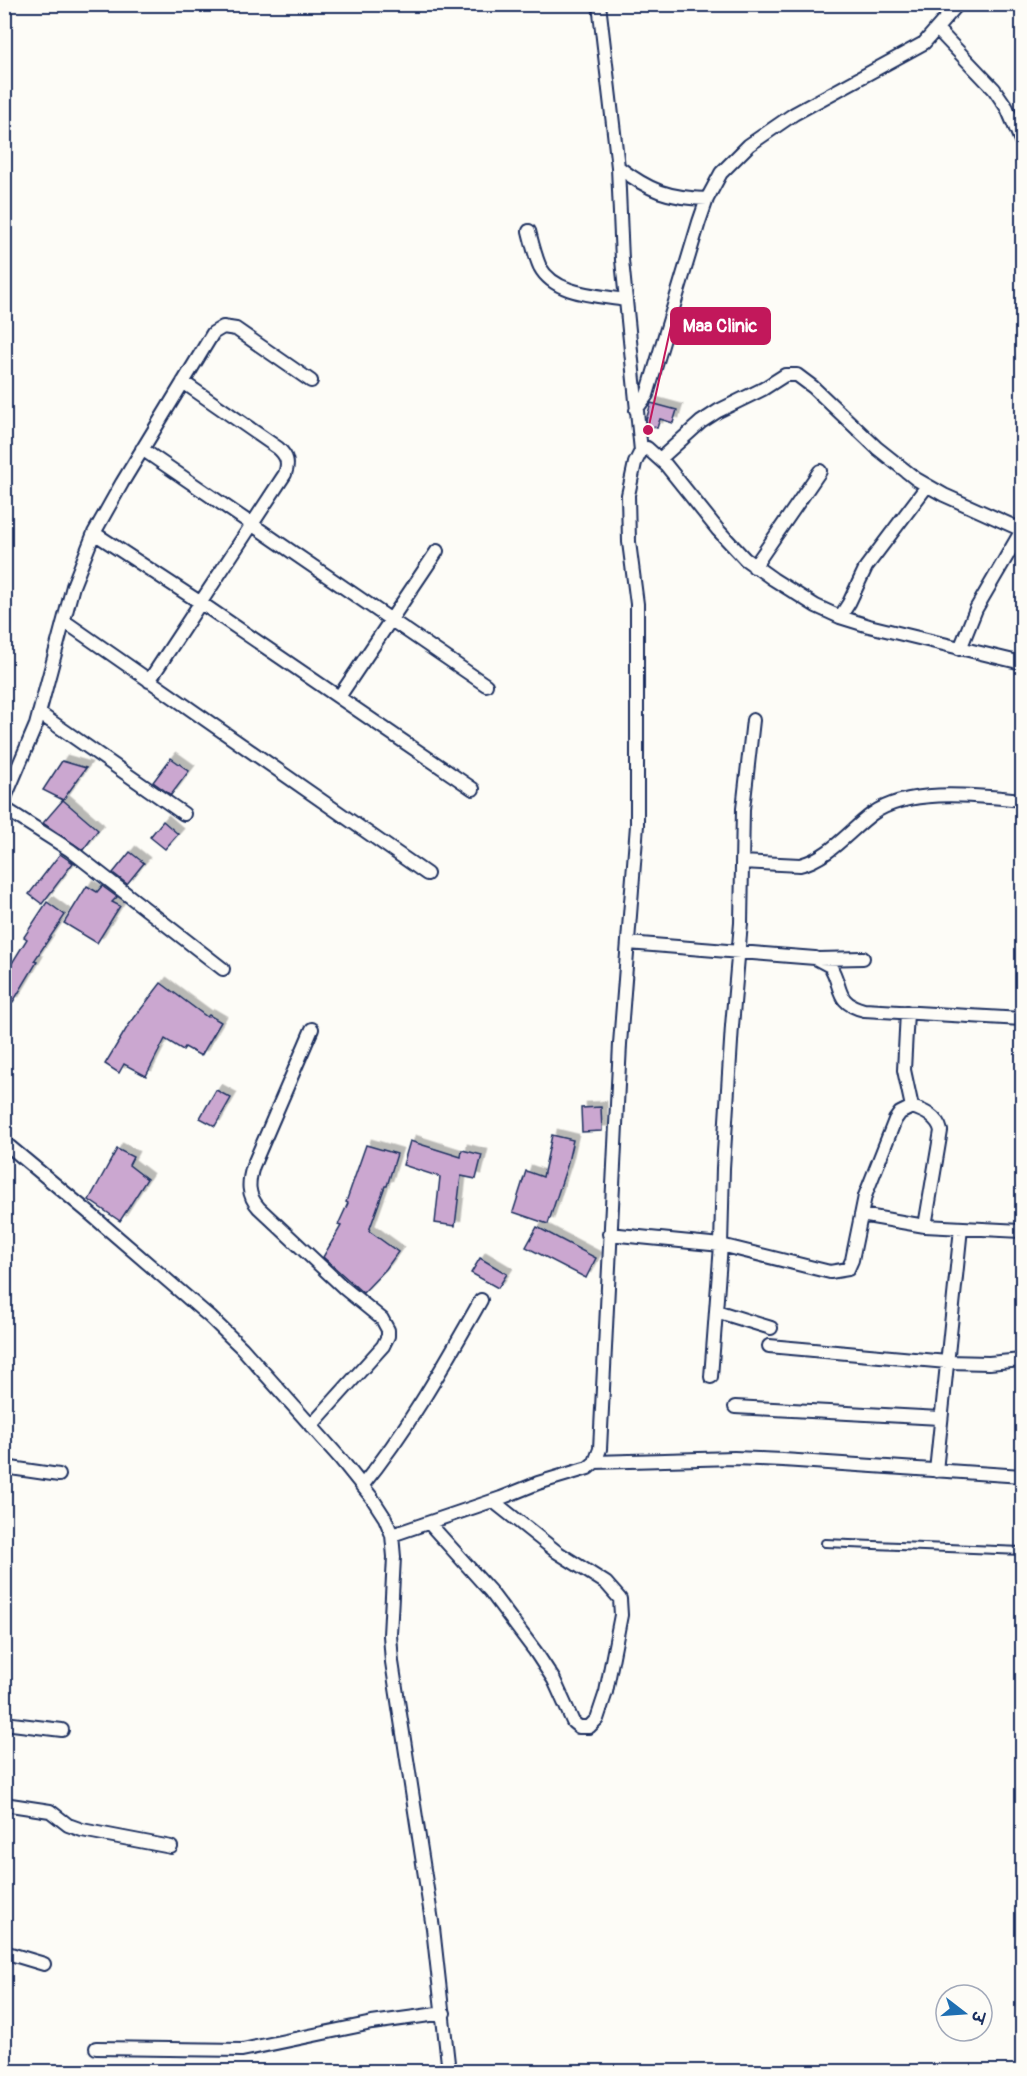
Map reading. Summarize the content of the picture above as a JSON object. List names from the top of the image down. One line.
{"places":["Maa Clinic"],"north":"right"}
